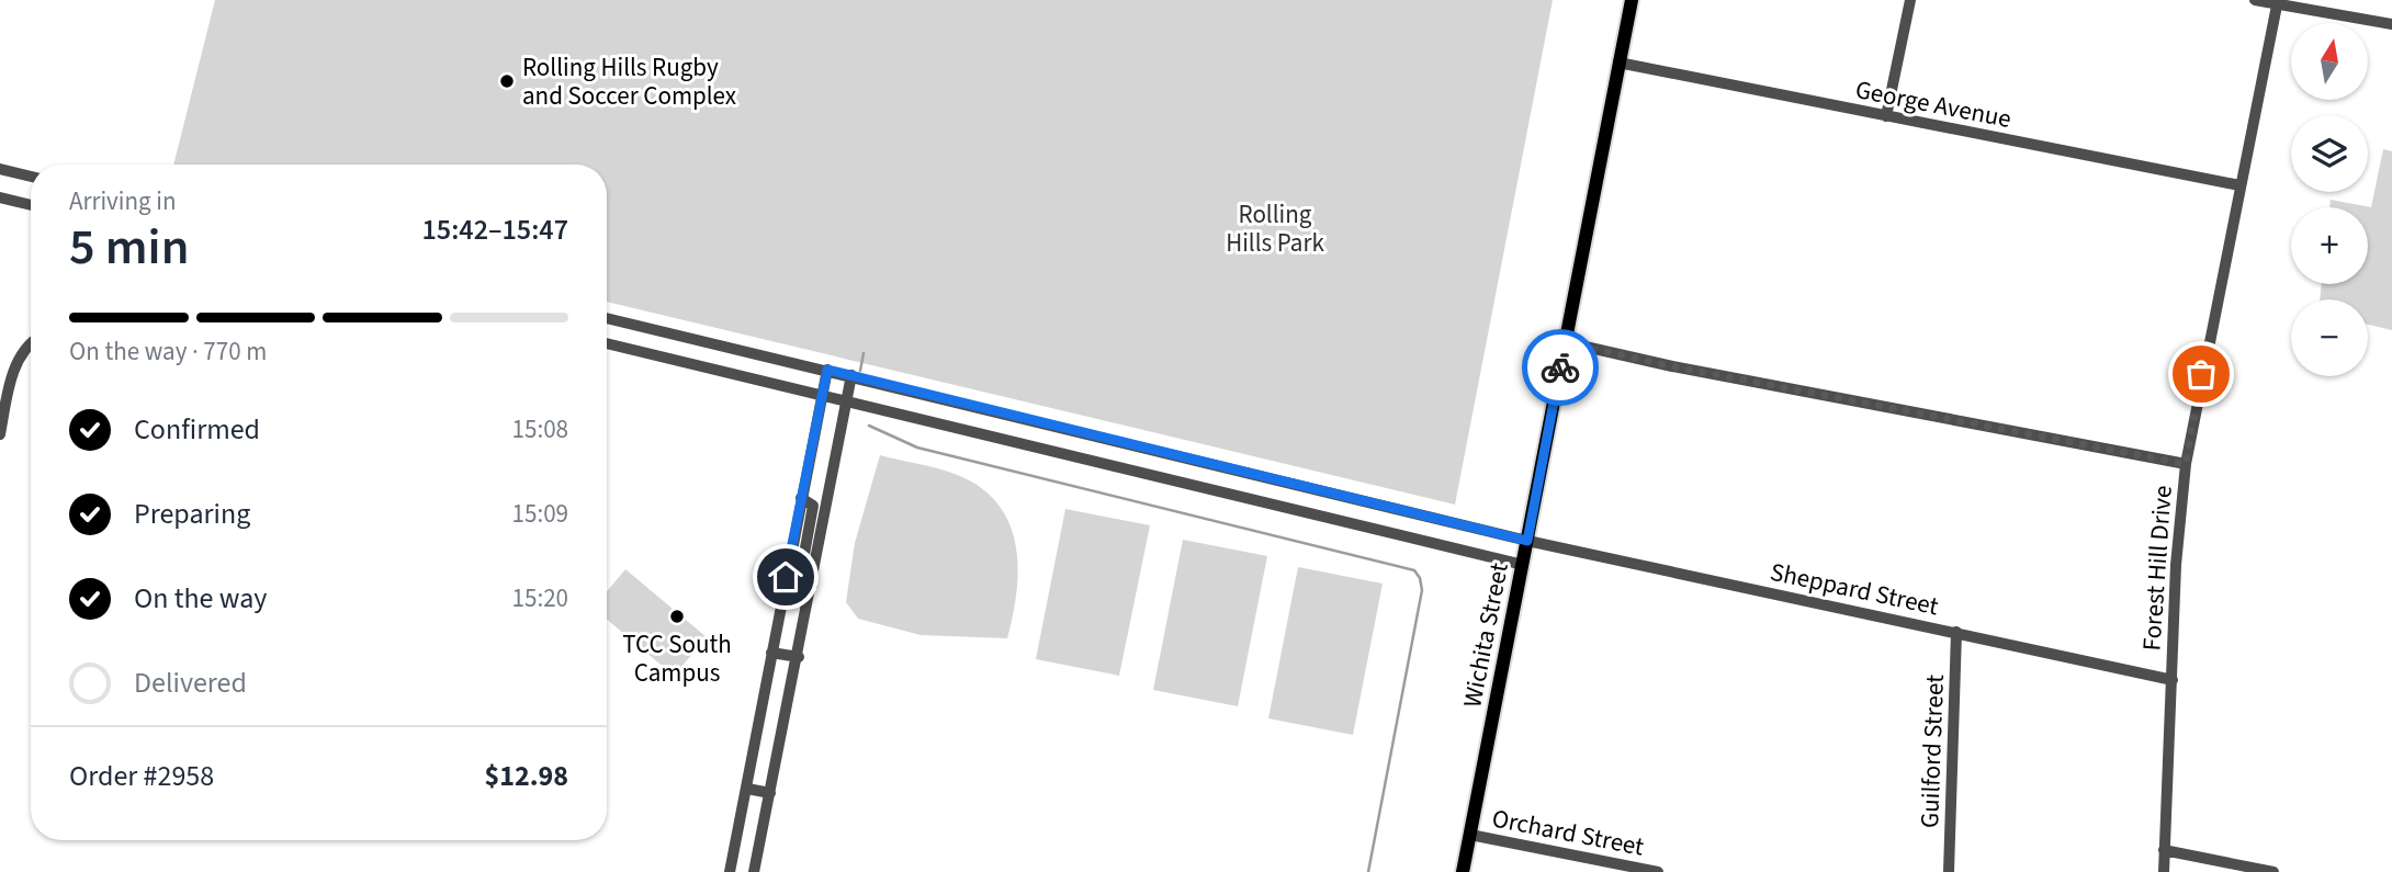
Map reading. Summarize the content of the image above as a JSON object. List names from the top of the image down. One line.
{"streets":{"main road":["Wichita Street"],"street":["George Avenue","Forest Hill Drive","Sheppard Street","Guilford Street","Orchard Street"]},"crossings":[["George Avenue","Forest Hill Drive"],["George Avenue","Wichita Street"],["Forest Hill Drive","Sheppard Street"],["Sheppard Street","Wichita Street"],["Sheppard Street","Guilford Street"],["Wichita Street","Orchard Street"]],"parks":["Rolling Hills Park"],"places":["Rolling Hills Rugby and Soccer Complex","TCC South Campus"],"north":"top","page":{"map_buttons":["+","−"],"heading":["5 min","Arriving in","15:42–15:47"],"panel":["Order #2958","$12.98"],"bar":"On the way · 770 m","list":[["Confirmed","15:08"],["Preparing","15:09"],["On the way","15:20"],"Delivered"]}}
